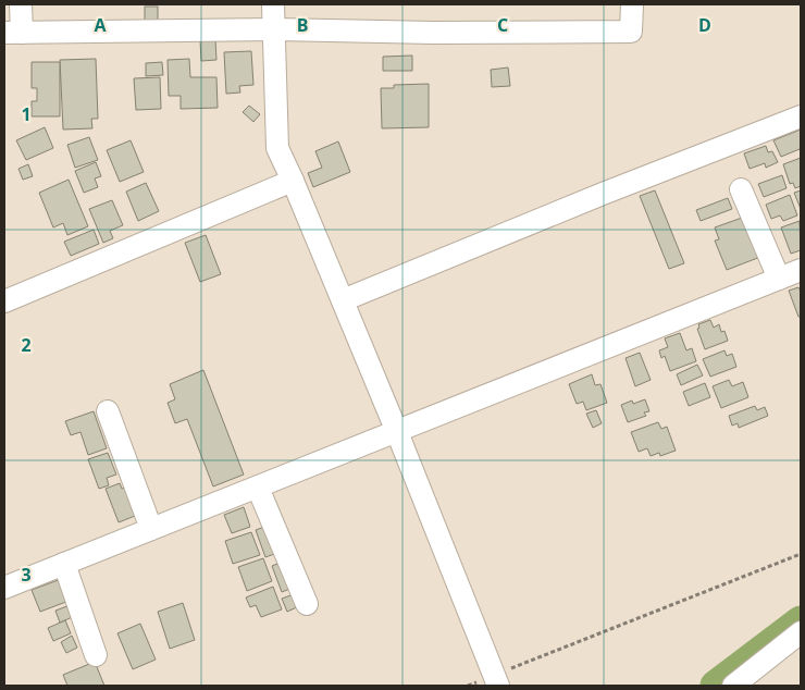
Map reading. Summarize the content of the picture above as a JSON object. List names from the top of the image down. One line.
{"grid":{"columns":["A","B","C","D"],"rows":["1","2","3"]}}
